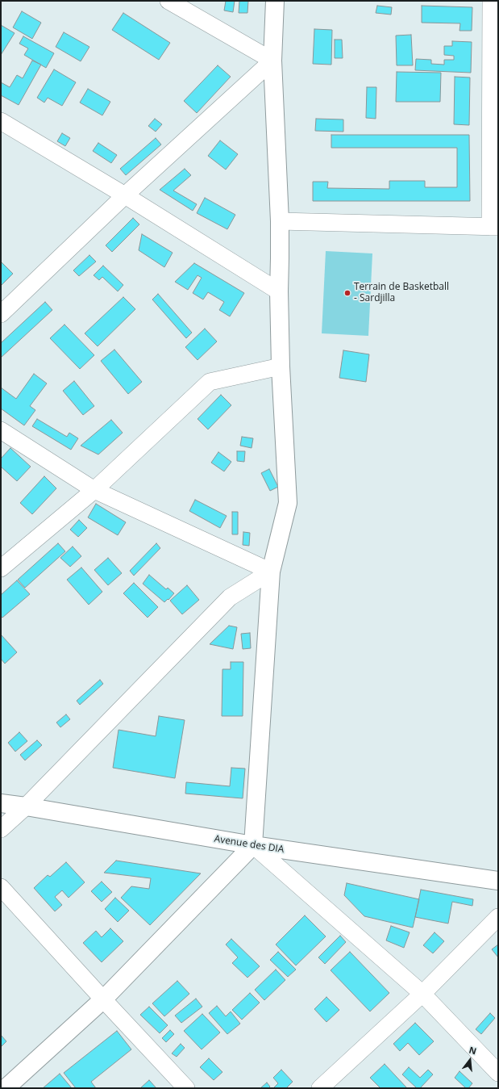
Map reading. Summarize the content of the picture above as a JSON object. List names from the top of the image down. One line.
{"streets":{"street":["Avenue des DIA"]},"places":["Terrain de Basketball - Sardjilla"],"north":"top"}
